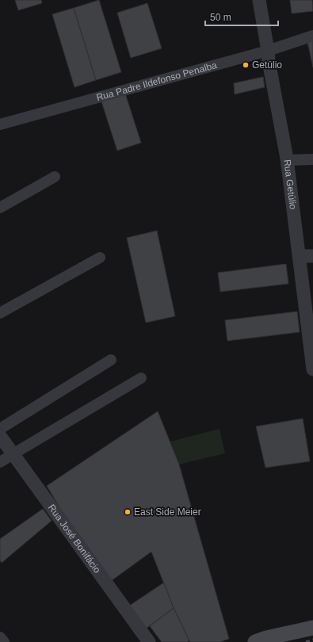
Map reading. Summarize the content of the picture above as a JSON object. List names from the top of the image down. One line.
{"streets":{"street":["Rua Padre Ildefonso Penalba","Rua Getúlio","Rua José Bonifácio"]},"crossings":[["Rua Padre Ildefonso Penalba","Rua Getúlio"]],"places":["Getúlio","East Side Meier"],"scale_bar":"50 m"}
